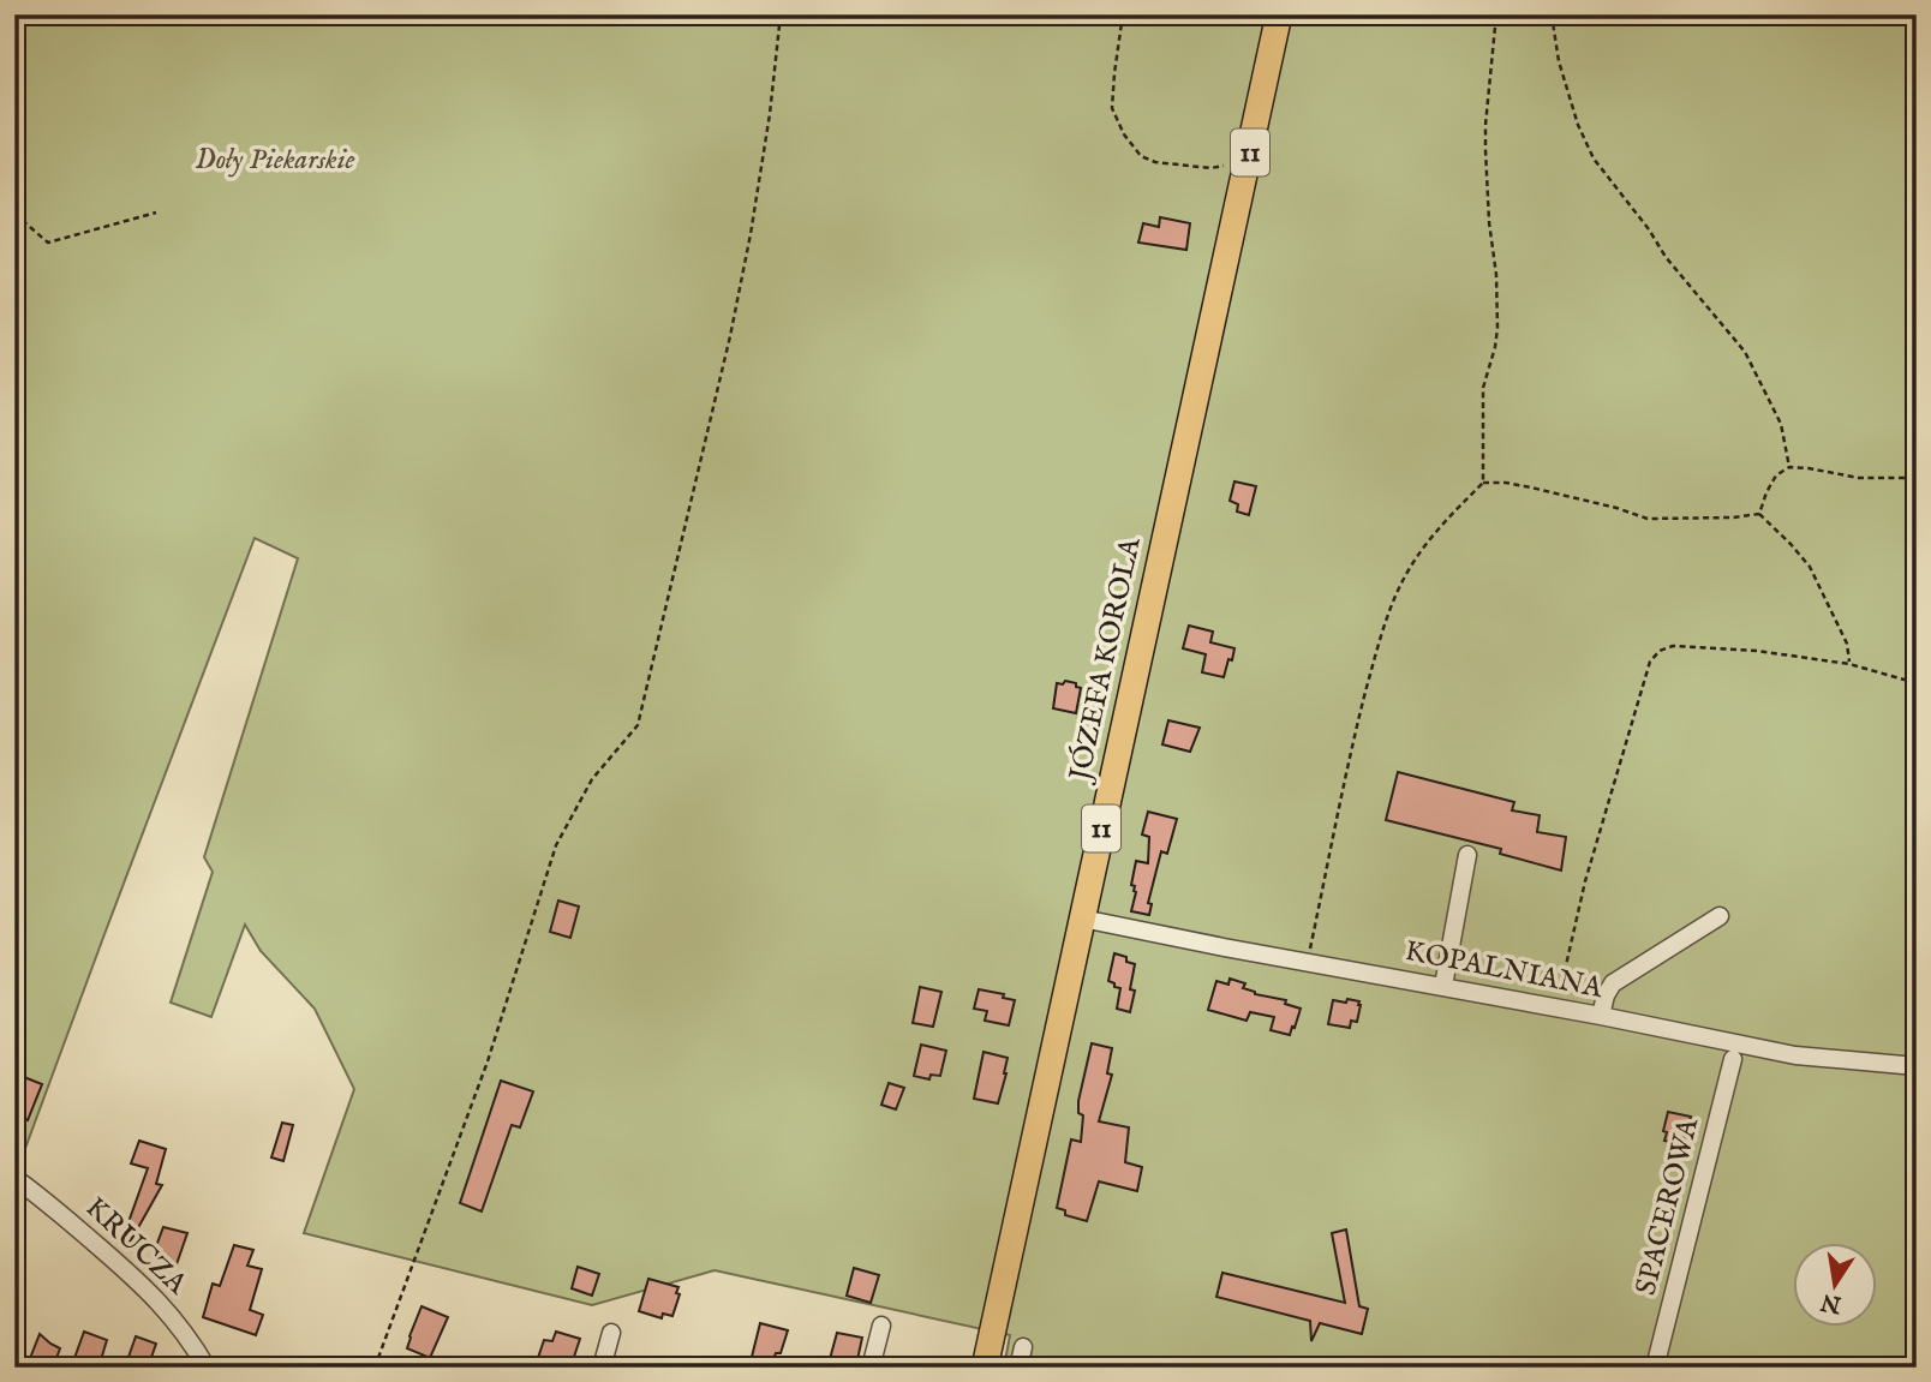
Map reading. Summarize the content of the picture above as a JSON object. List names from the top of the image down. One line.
{"streets":{"highway":["11","JÓZEFA KOROLA"],"street":["KOPALNIANA","SPACEROWA","KRUCZA"]},"crossings":[["JÓZEFA KOROLA","KOPALNIANA"]],"parks":["Doły Piekarskie"],"north":"bottom"}
